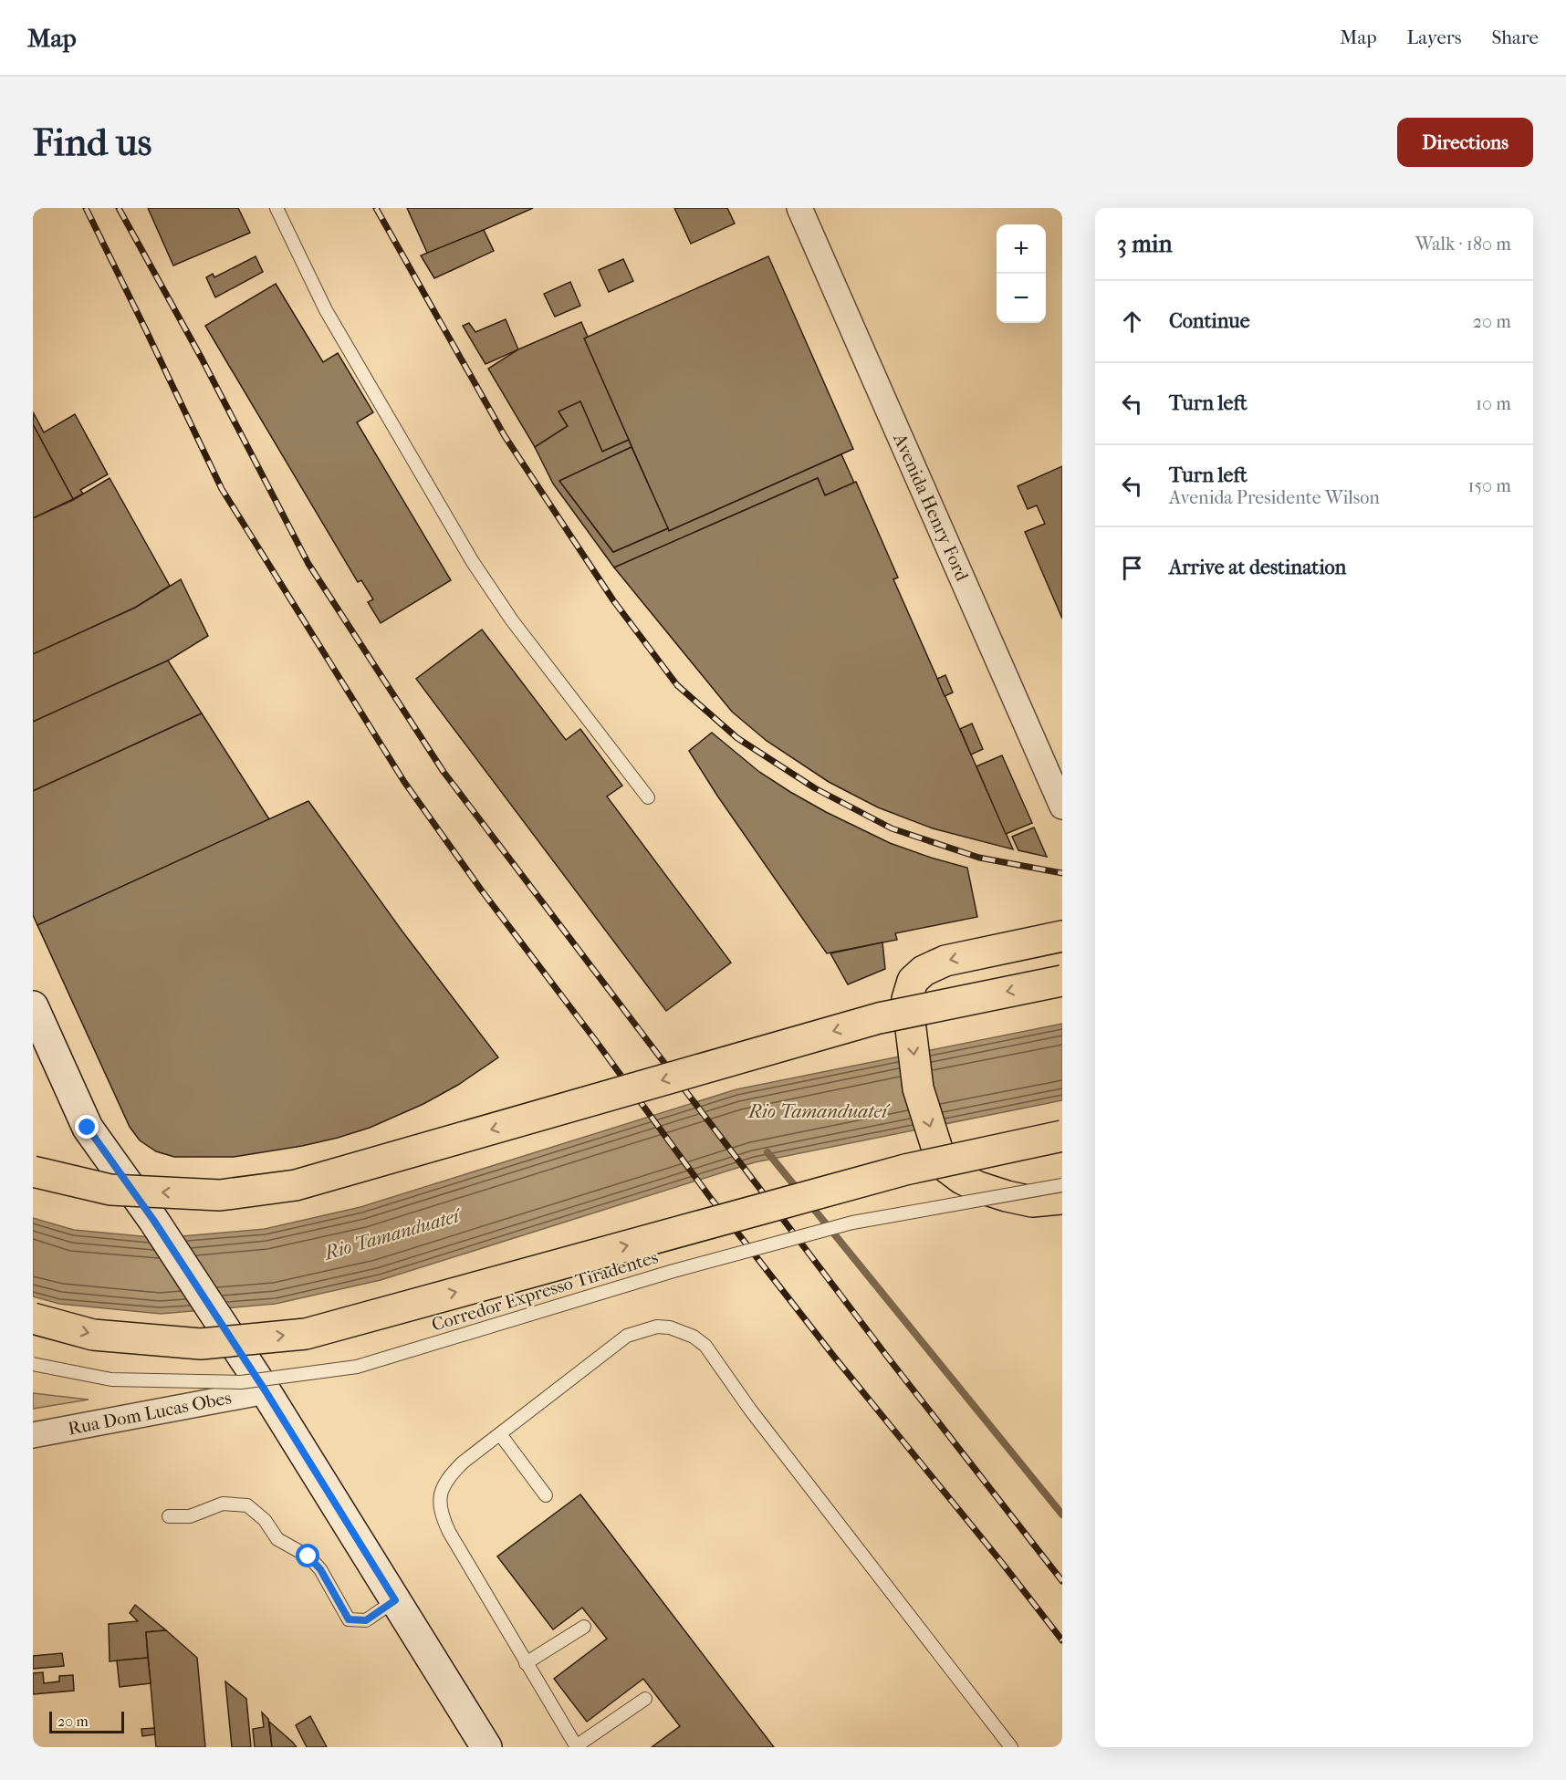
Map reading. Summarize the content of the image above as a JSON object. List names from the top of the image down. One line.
{"streets":{"street":["Avenida Henry Ford","Rua Dom Lucas Obes"],"lane":["Corredor Expresso Tiradentes"]},"water":["Rio Tamanduateí"],"scale_bar":"20 m","page":{"header":"Map","nav":["Map","Layers","Share"],"buttons":"Directions","title":"Find us","heading":["3 min","Walk · 180 m"],"map_buttons":["+","−"],"list":[["Continue","20 m"],["Turn left","10 m"],["Turn left","Avenida Presidente Wilson","150 m"],"Arrive at destination"],"scale":"20 m"}}
